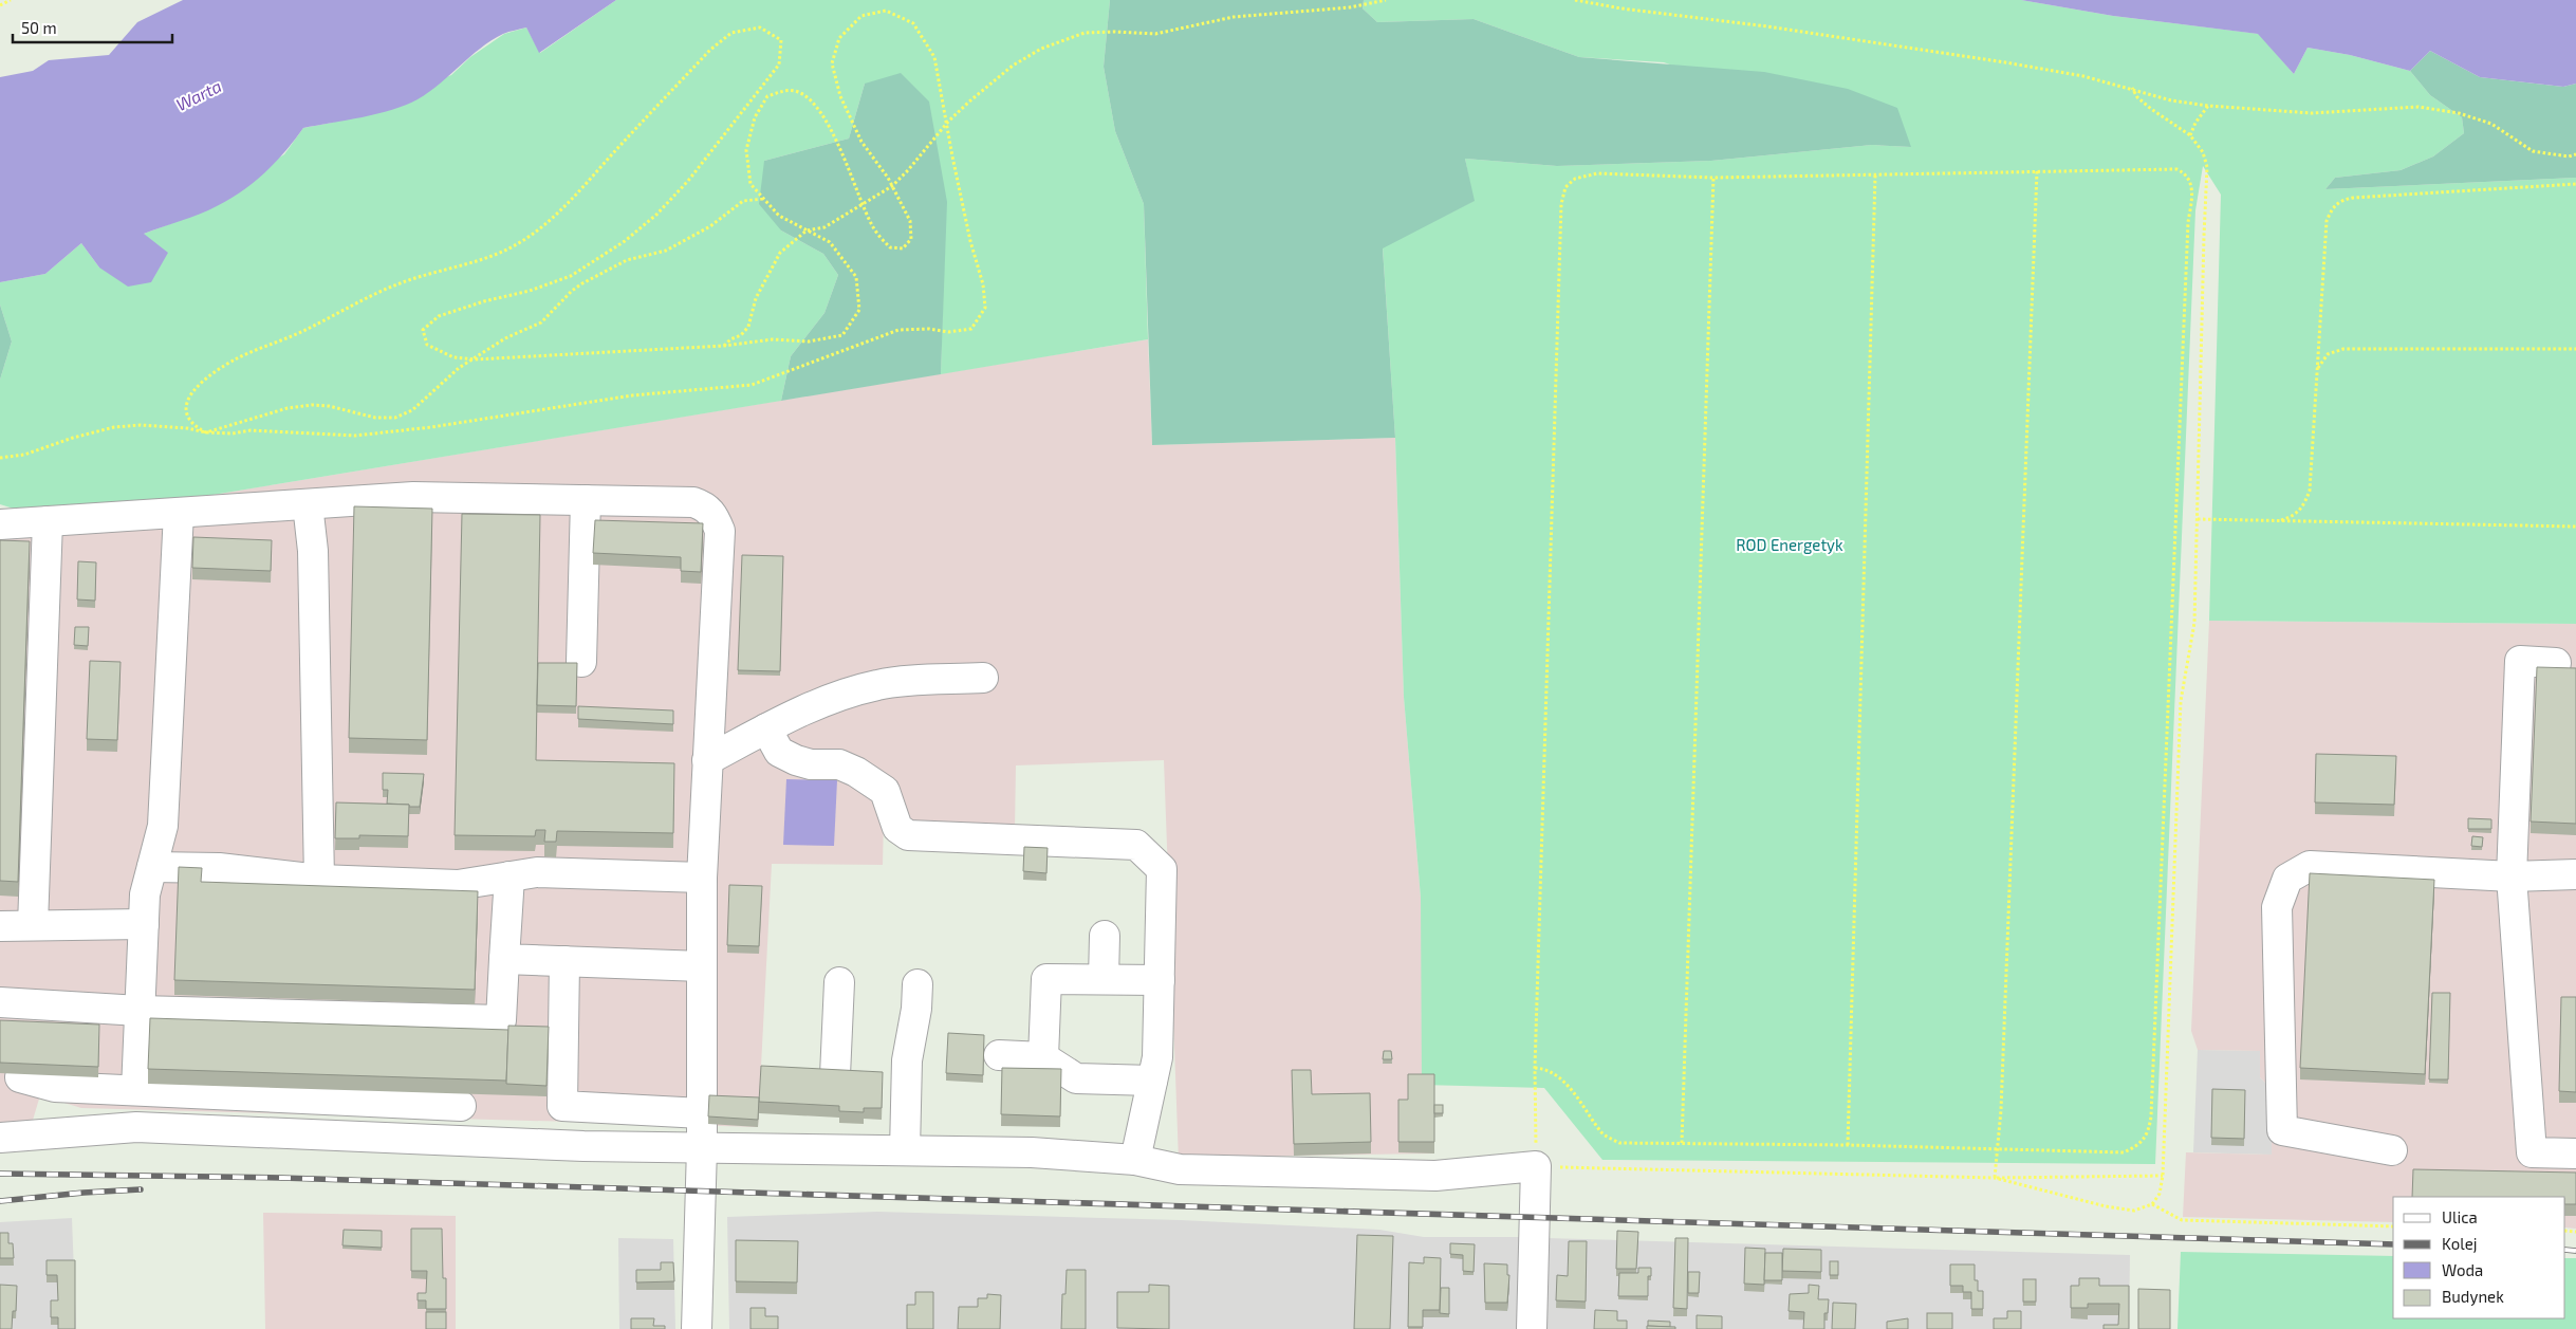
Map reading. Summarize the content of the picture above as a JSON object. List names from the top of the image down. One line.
{"water":["Warta"],"parks":["ROD Energetyk"],"legend":["Ulica","Kolej","Woda","Budynek"],"scale_bar":"50 m"}
